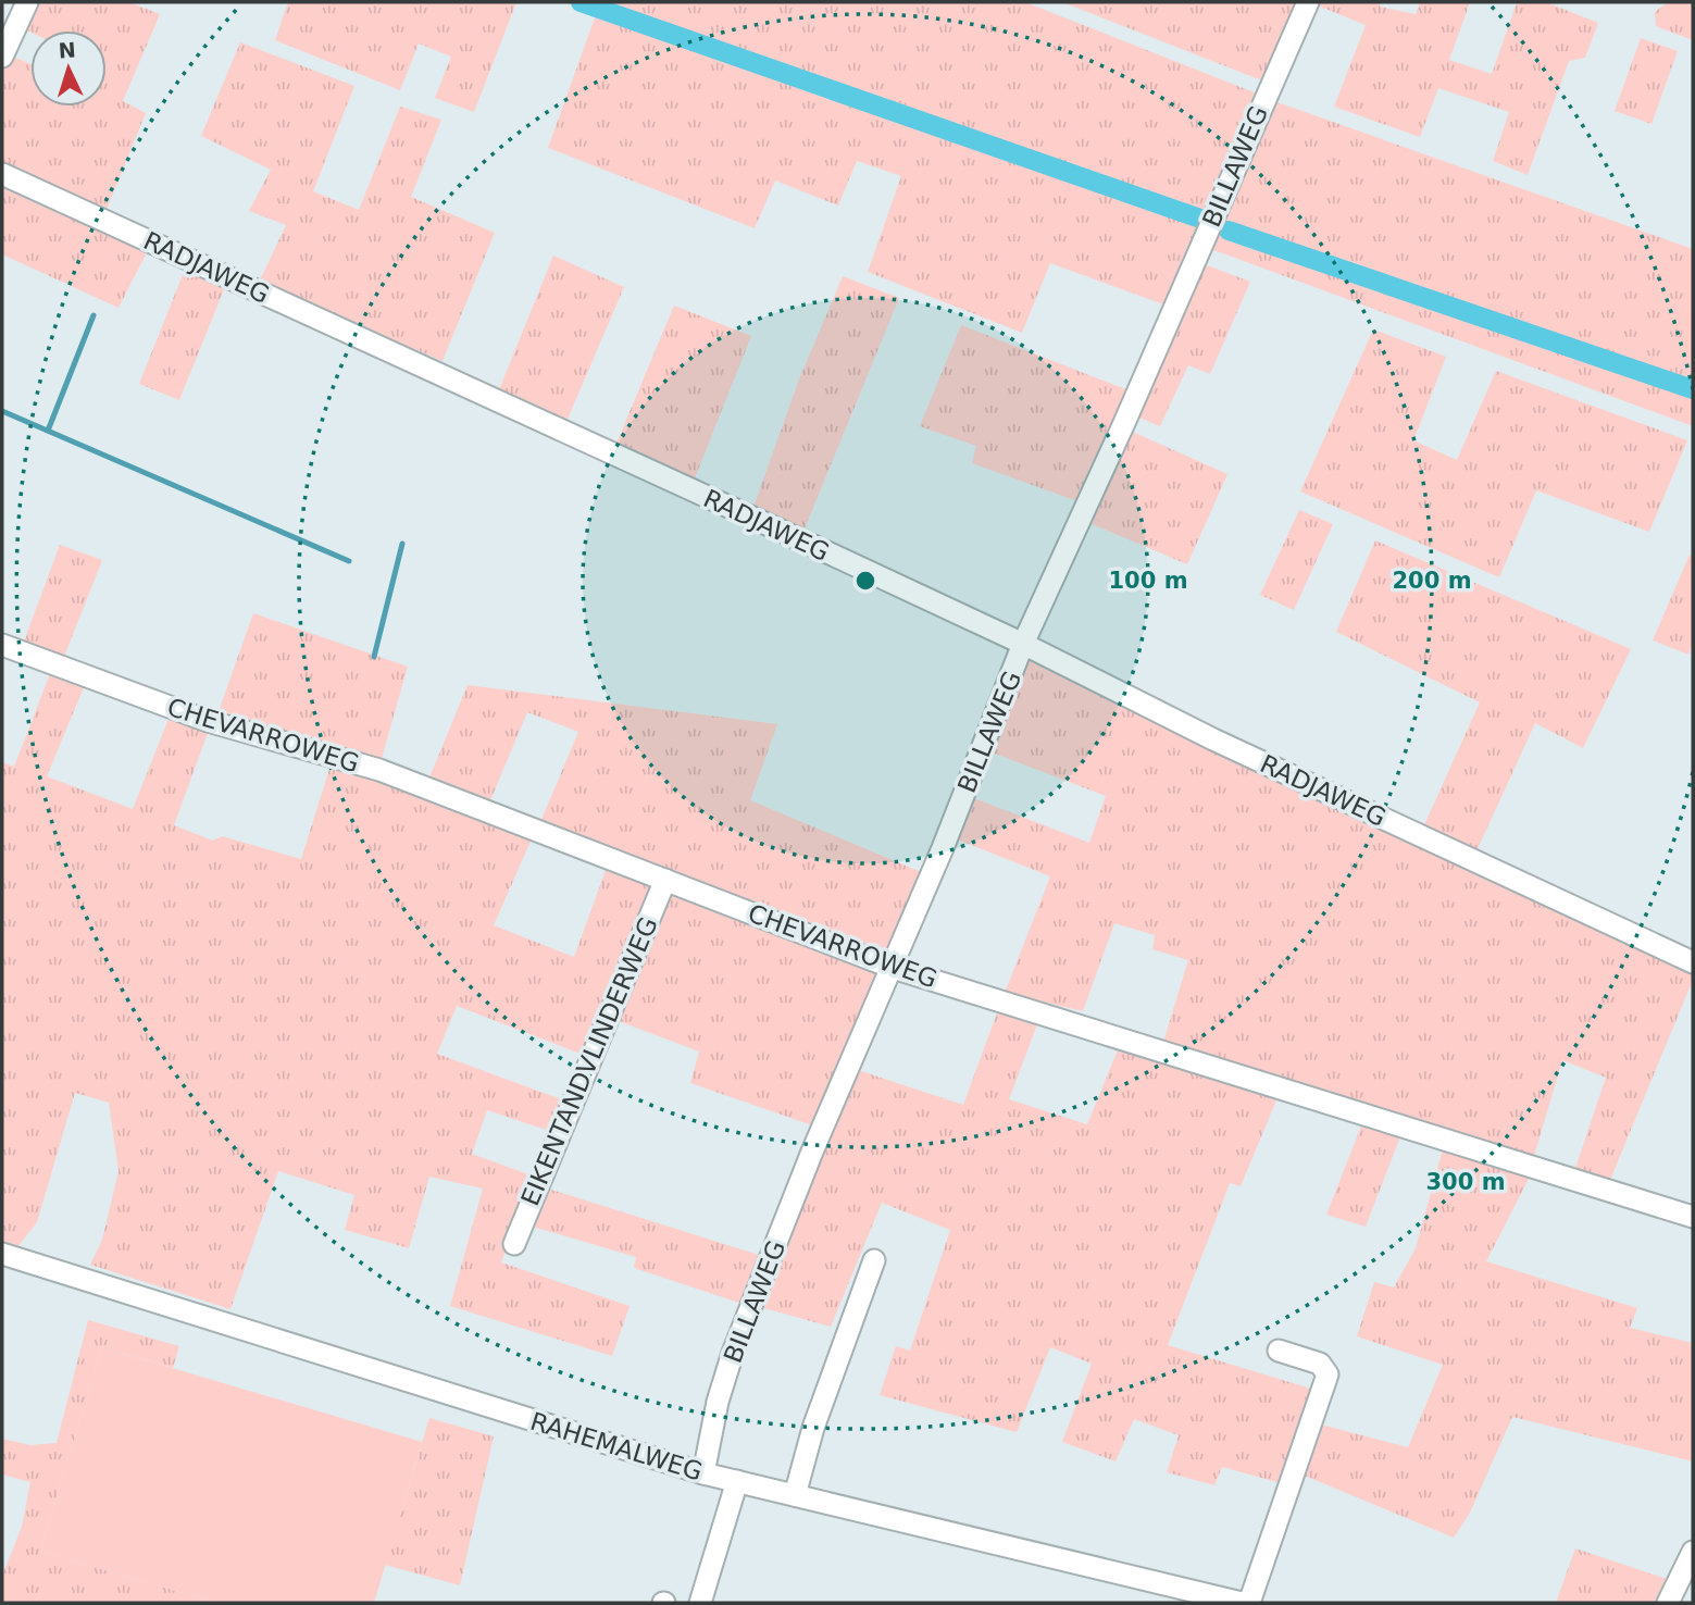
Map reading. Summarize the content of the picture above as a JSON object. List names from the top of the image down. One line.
{"streets":{"street":["BILLAWEG","RADJAWEG","CHEVARROWEG","EIKENTANDVLINDERWEG","RAHEMALWEG"]},"crossings":[["BILLAWEG","RADJAWEG"],["BILLAWEG","CHEVARROWEG"],["BILLAWEG","RAHEMALWEG"],["CHEVARROWEG","EIKENTANDVLINDERWEG"]],"north":"top","rings":["100 m","200 m","300 m"]}
